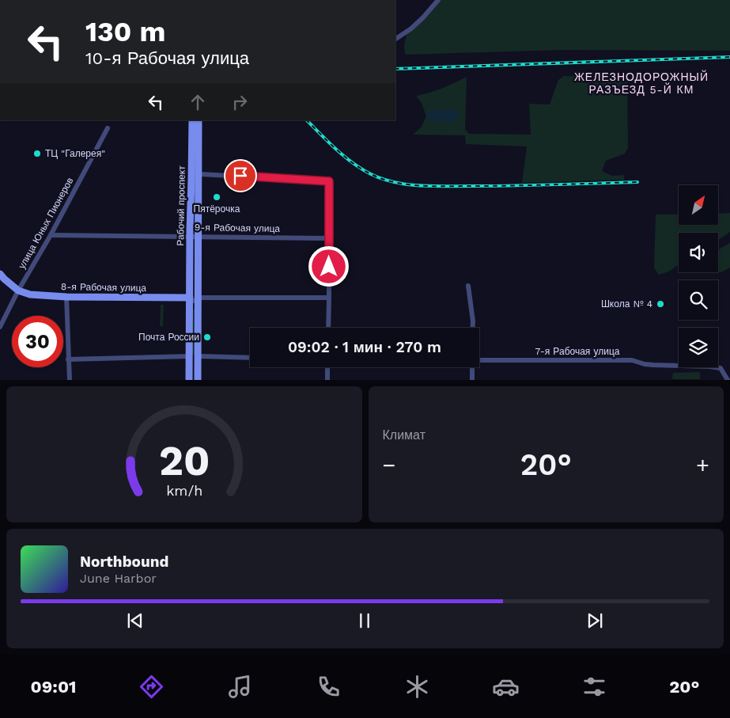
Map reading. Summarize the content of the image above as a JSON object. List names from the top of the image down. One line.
{"streets":{"street":["Рабочий проспект","улица Юных Пионеров","9-я Рабочая улица","8-я Рабочая улица","7-я Рабочая улица"]},"crossings":[["Рабочий проспект","9-я Рабочая улица"],["Рабочий проспект","8-я Рабочая улица"],["улица Юных Пионеров","9-я Рабочая улица"],["улица Юных Пионеров","8-я Рабочая улица"]],"districts":["ЖЕЛЕЗНОДОРОЖНЫЙ РАЗЪЕЗД 5-Й КМ"],"places":["ТЦ \"Галерея\"","Пятёрочка","Школа № 4","Почта России"],"north":"top right","page":{"turn":["130 m","10-я Рабочая улица"],"limit":"30","trip":"09:02 · 1 мин · 270 m","tile":"Климат","heat":["−","20°","+"],"song":["Northbound","June Harbor"],"tabs":["09:01","20°"],"gauge":["20","km/h"]}}
